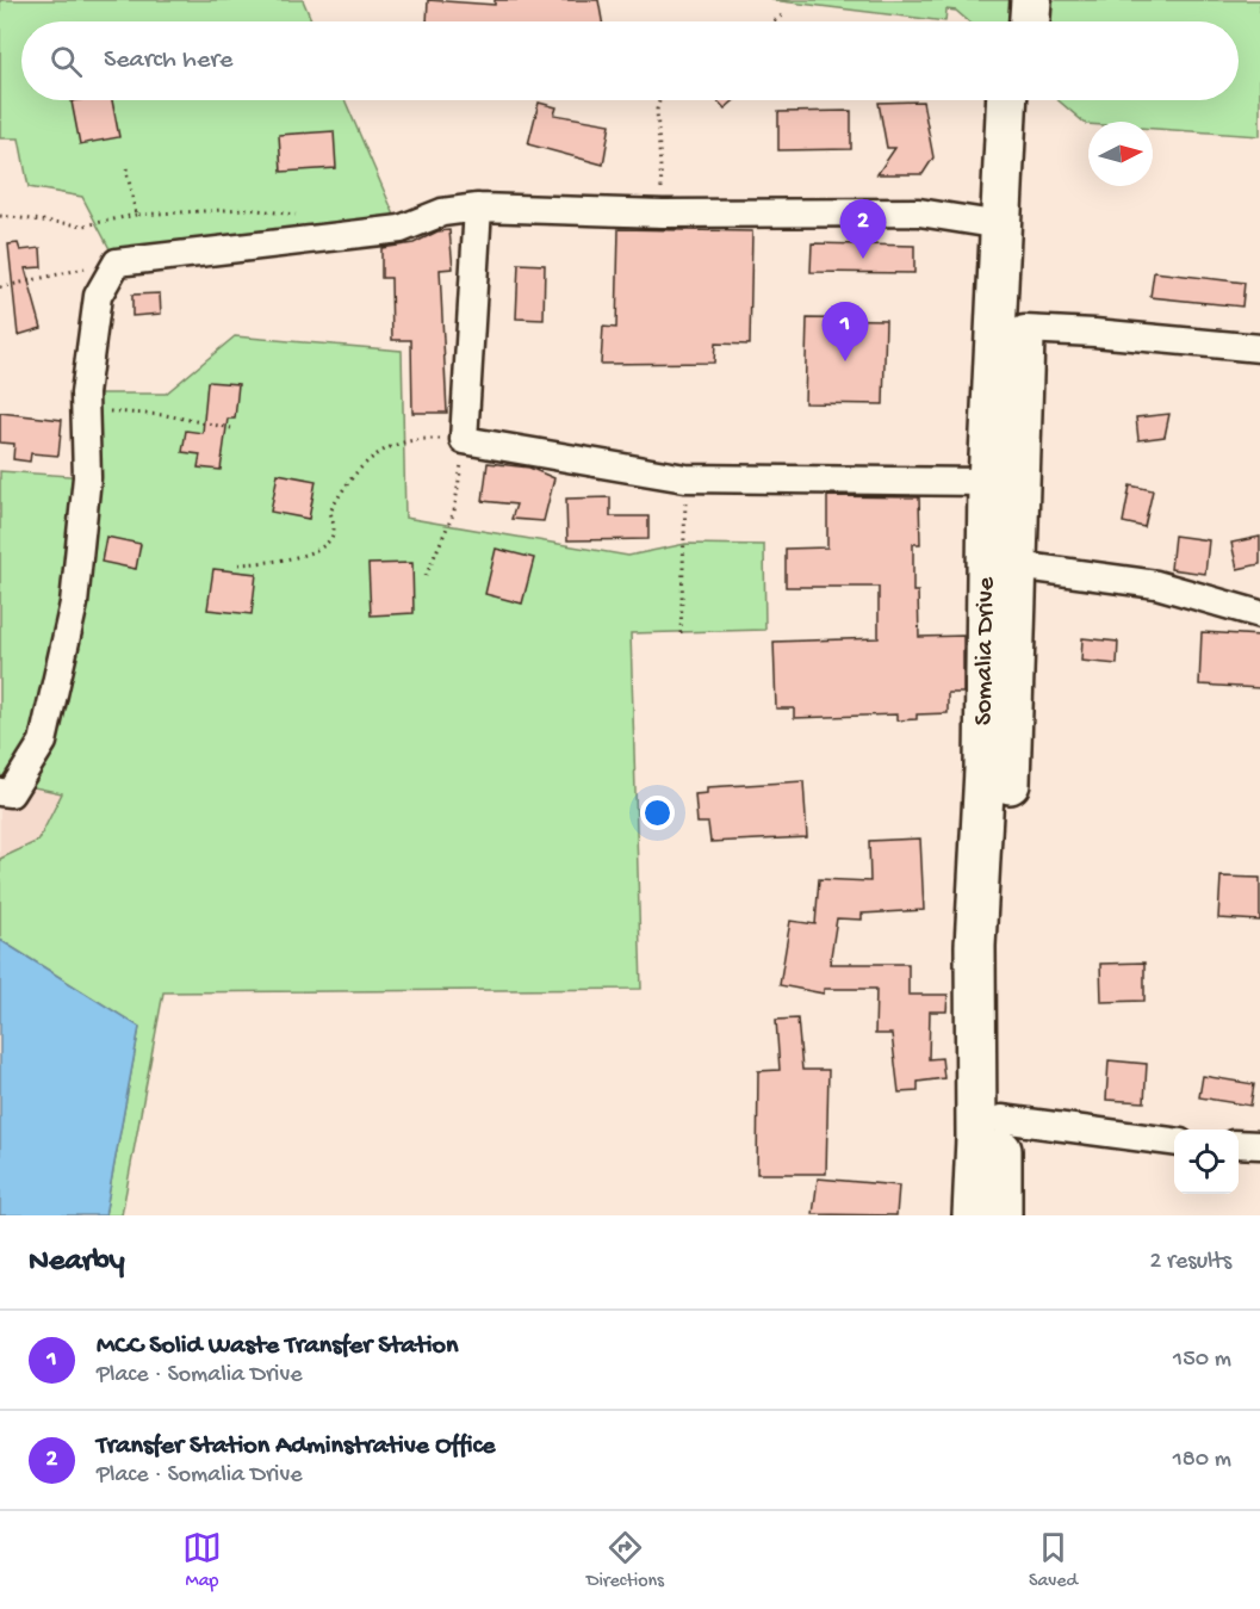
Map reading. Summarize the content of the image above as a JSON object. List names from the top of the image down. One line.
{"streets":{"main road":["Somalia Drive"]},"north":"right","page":{"search":"Search here","pins":["2","1"],"heading":["Nearby","2 results"],"list":[{"mark":"1","name":"MCC Solid Waste Transfer Station","note":"Place · Somalia Drive","value":"150 m"},{"mark":"2","name":"Transfer Station Adminstrative Office","note":"Place · Somalia Drive","value":"180 m"}],"nav":["Map","Directions","Saved"]}}
